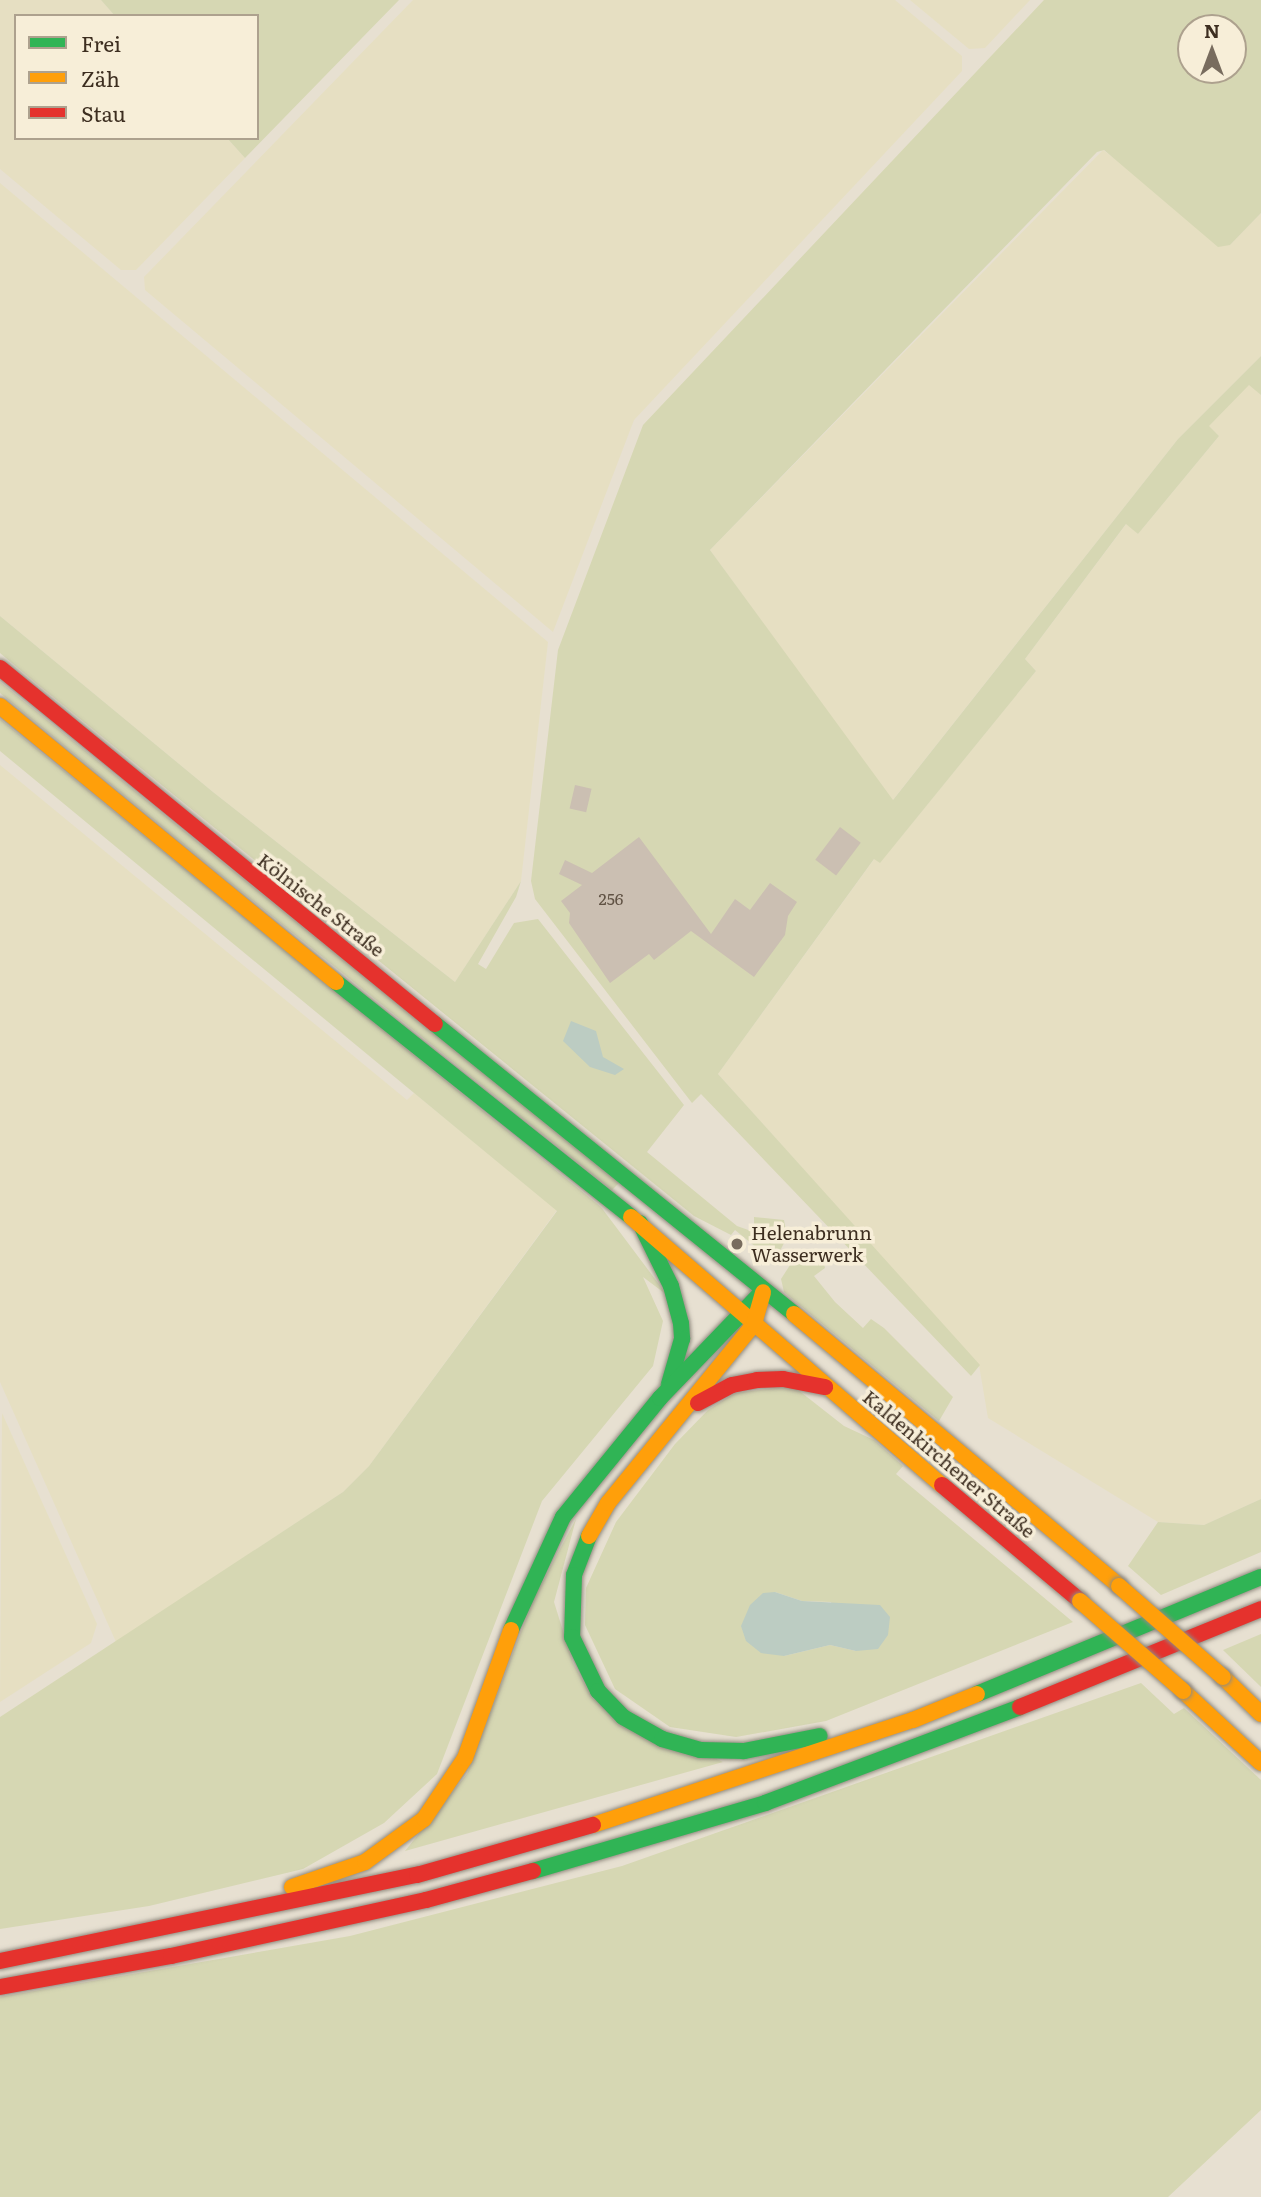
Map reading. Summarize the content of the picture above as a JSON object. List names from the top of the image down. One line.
{"streets":{"main road":["Kölnische Straße","Kaldenkirchener Straße"]},"crossings":[["Kölnische Straße","Kaldenkirchener Straße"]],"places":["Helenabrunn Wasserwerk"],"house_numbers":["256"],"legend":["Frei","Zäh","Stau"],"north":"top"}
